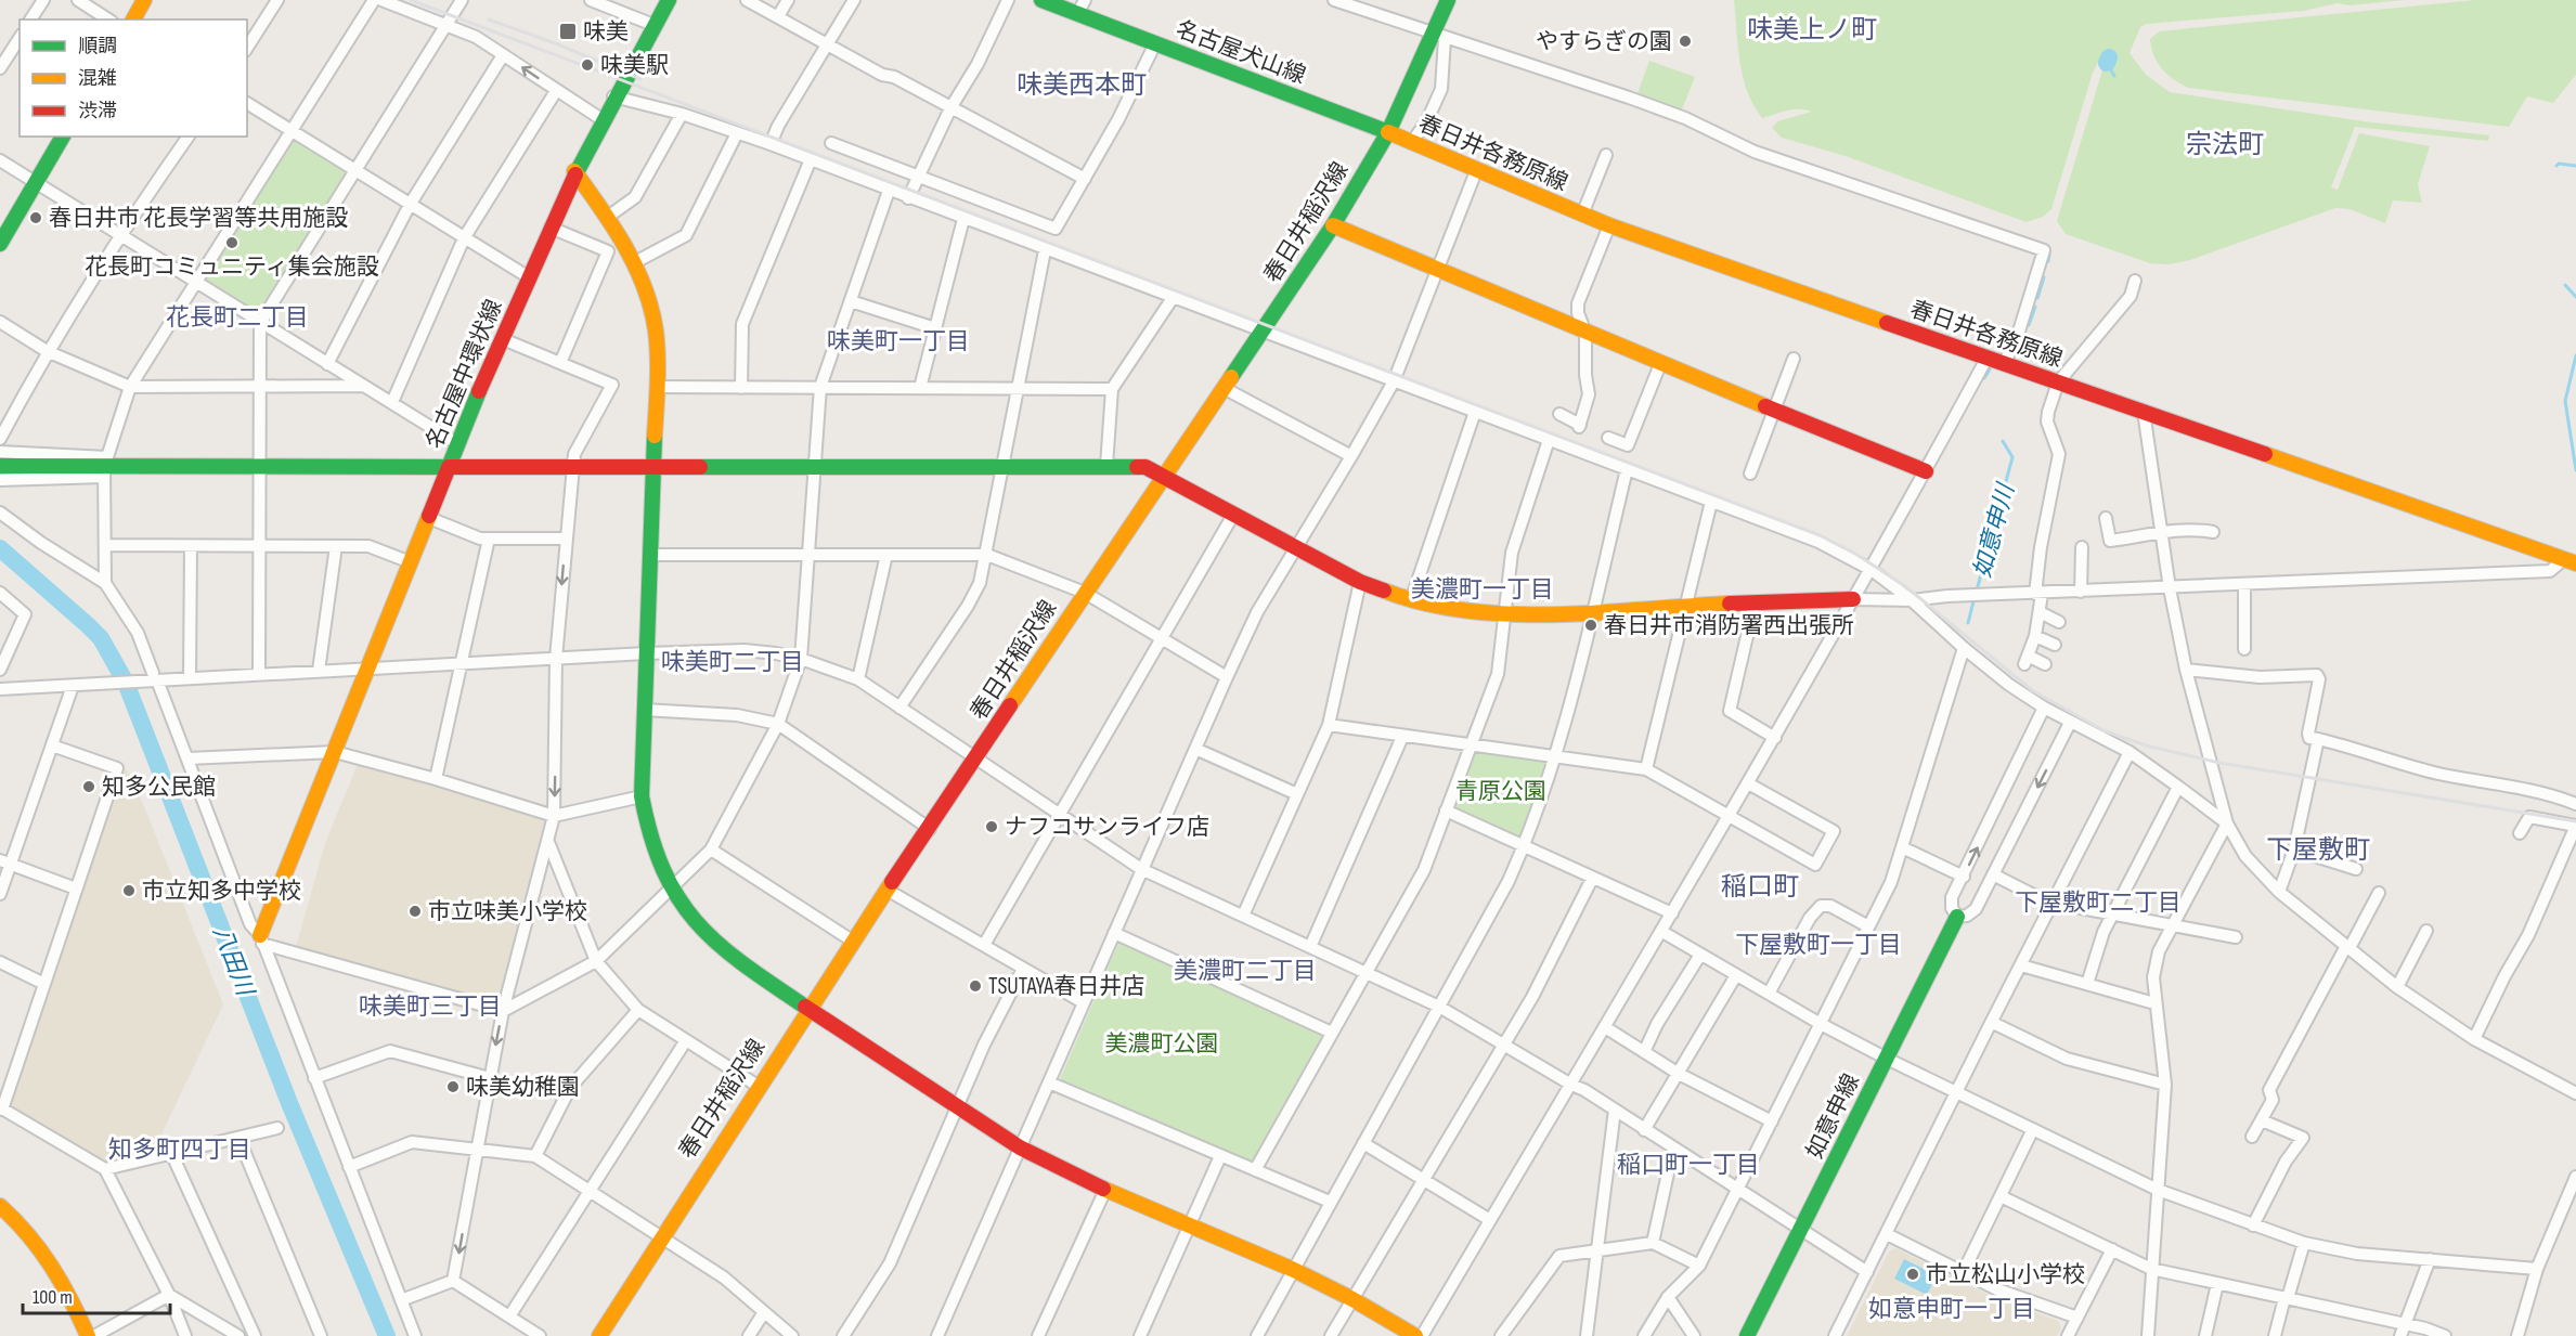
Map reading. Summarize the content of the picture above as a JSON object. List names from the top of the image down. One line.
{"streets":{"street":["名古屋犬山線","春日井各務原線","春日井稲沢線","名古屋中環状線","如意申線"]},"crossings":[["名古屋犬山線","春日井各務原線"],["名古屋犬山線","春日井稲沢線"],["春日井各務原線","春日井稲沢線"]],"districts":["味美上ノ町","味美西本町","宗法町","花長町二丁目","味美町一丁目","美濃町一丁目","味美町二丁目","下屋敷町","稲口町","下屋敷町二丁目","下屋敷町一丁目","美濃町二丁目","味美町三丁目","知多町四丁目","稲口町一丁目","如意申町一丁目"],"water":["如意申川","八田川"],"parks":["青原公園","美濃町公園"],"places":{"transit":["味美"],"other":["やすらぎの園","味美駅","春日井市 花長学習等共用施設","花長町コミュニティ集会施設","春日井市消防署西出張所","知多公民館","ナフコサンライフ店","市立知多中学校","市立味美小学校","TSUTAYA春日井店","味美幼稚園","市立松山小学校"]},"legend":["順調","混雑","渋滞"],"scale_bar":"100 m"}
